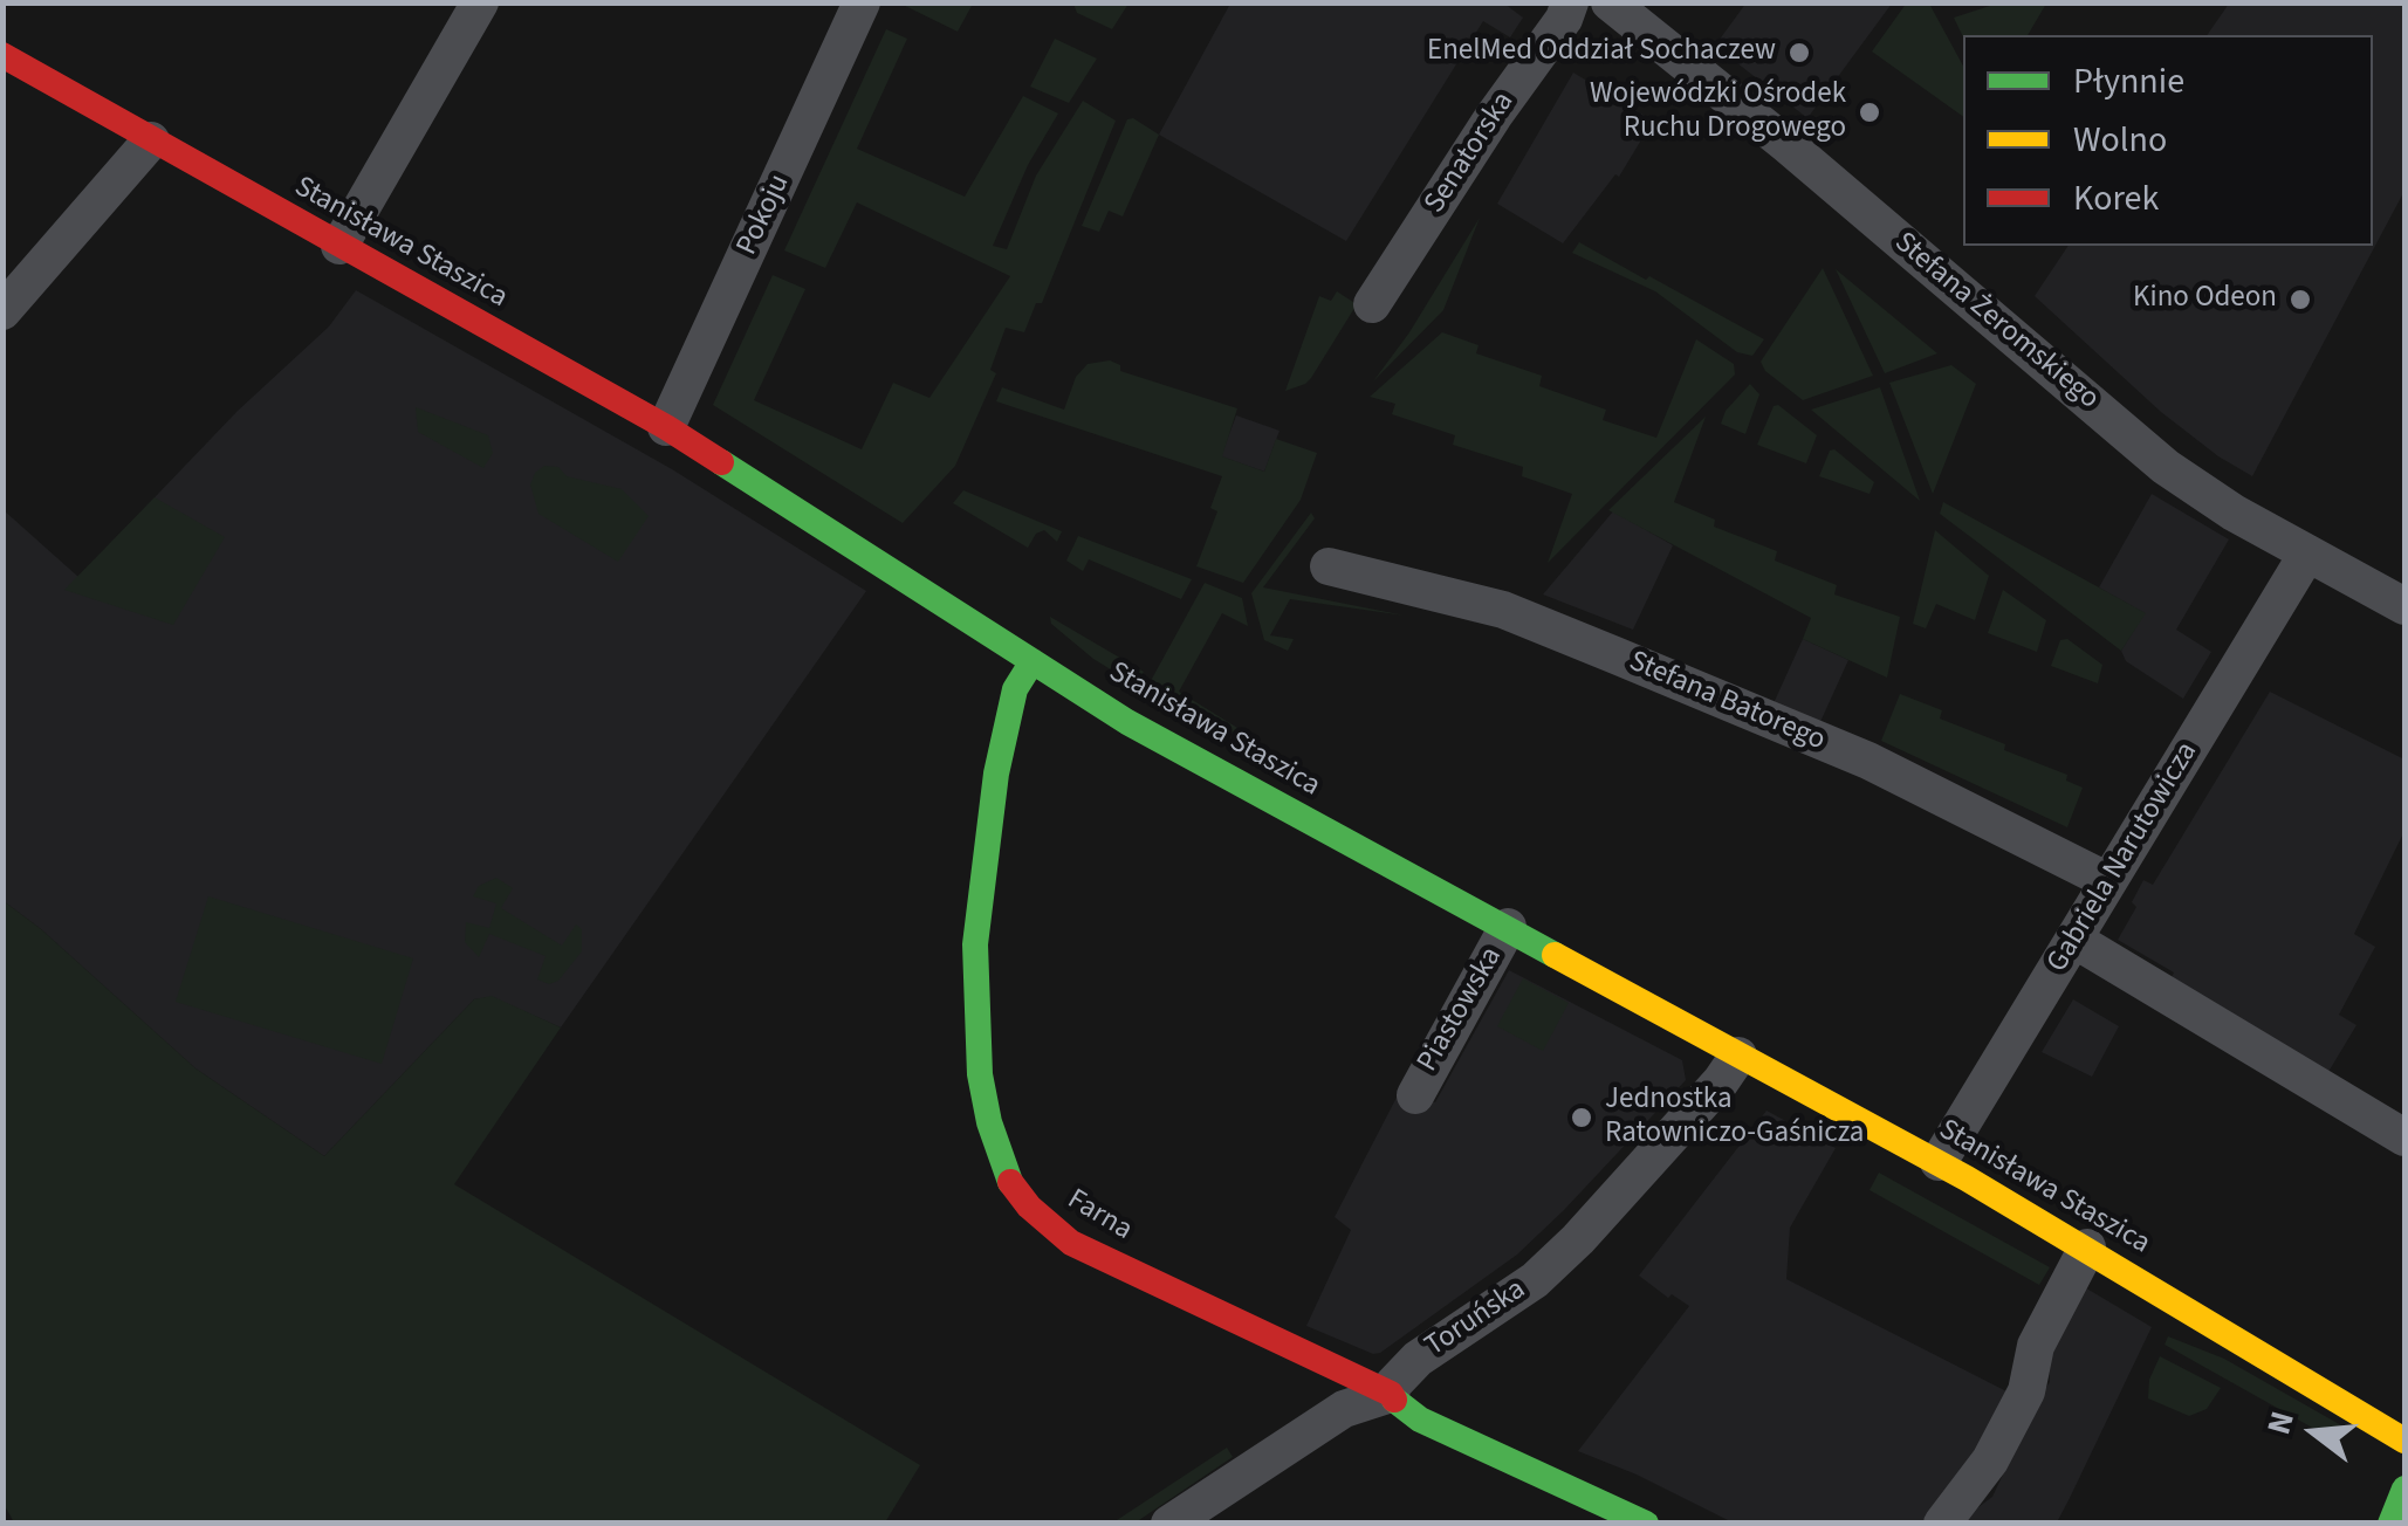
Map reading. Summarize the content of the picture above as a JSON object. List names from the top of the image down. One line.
{"streets":{"street":["Senatorska","Pokoju","Stanisława Staszica","Stefana Żeromskiego","Stefana Batorego","Gabriela Narutowicza","Piastowska","Farna","Toruńska"]},"crossings":[["Pokoju","Stanisława Staszica"],["Stanisława Staszica","Gabriela Narutowicza"],["Stanisława Staszica","Piastowska"],["Stanisława Staszica","Farna"],["Stanisława Staszica","Toruńska"],["Stefana Żeromskiego","Gabriela Narutowicza"],["Stefana Batorego","Gabriela Narutowicza"],["Farna","Toruńska"]],"places":["EnelMed Oddział Sochaczew","Wojewódzki Ośrodek Ruchu Drogowego","Kino Odeon","Jednostka Ratowniczo-Gaśnicza"],"legend":["Płynnie","Wolno","Korek"],"north":"left"}
